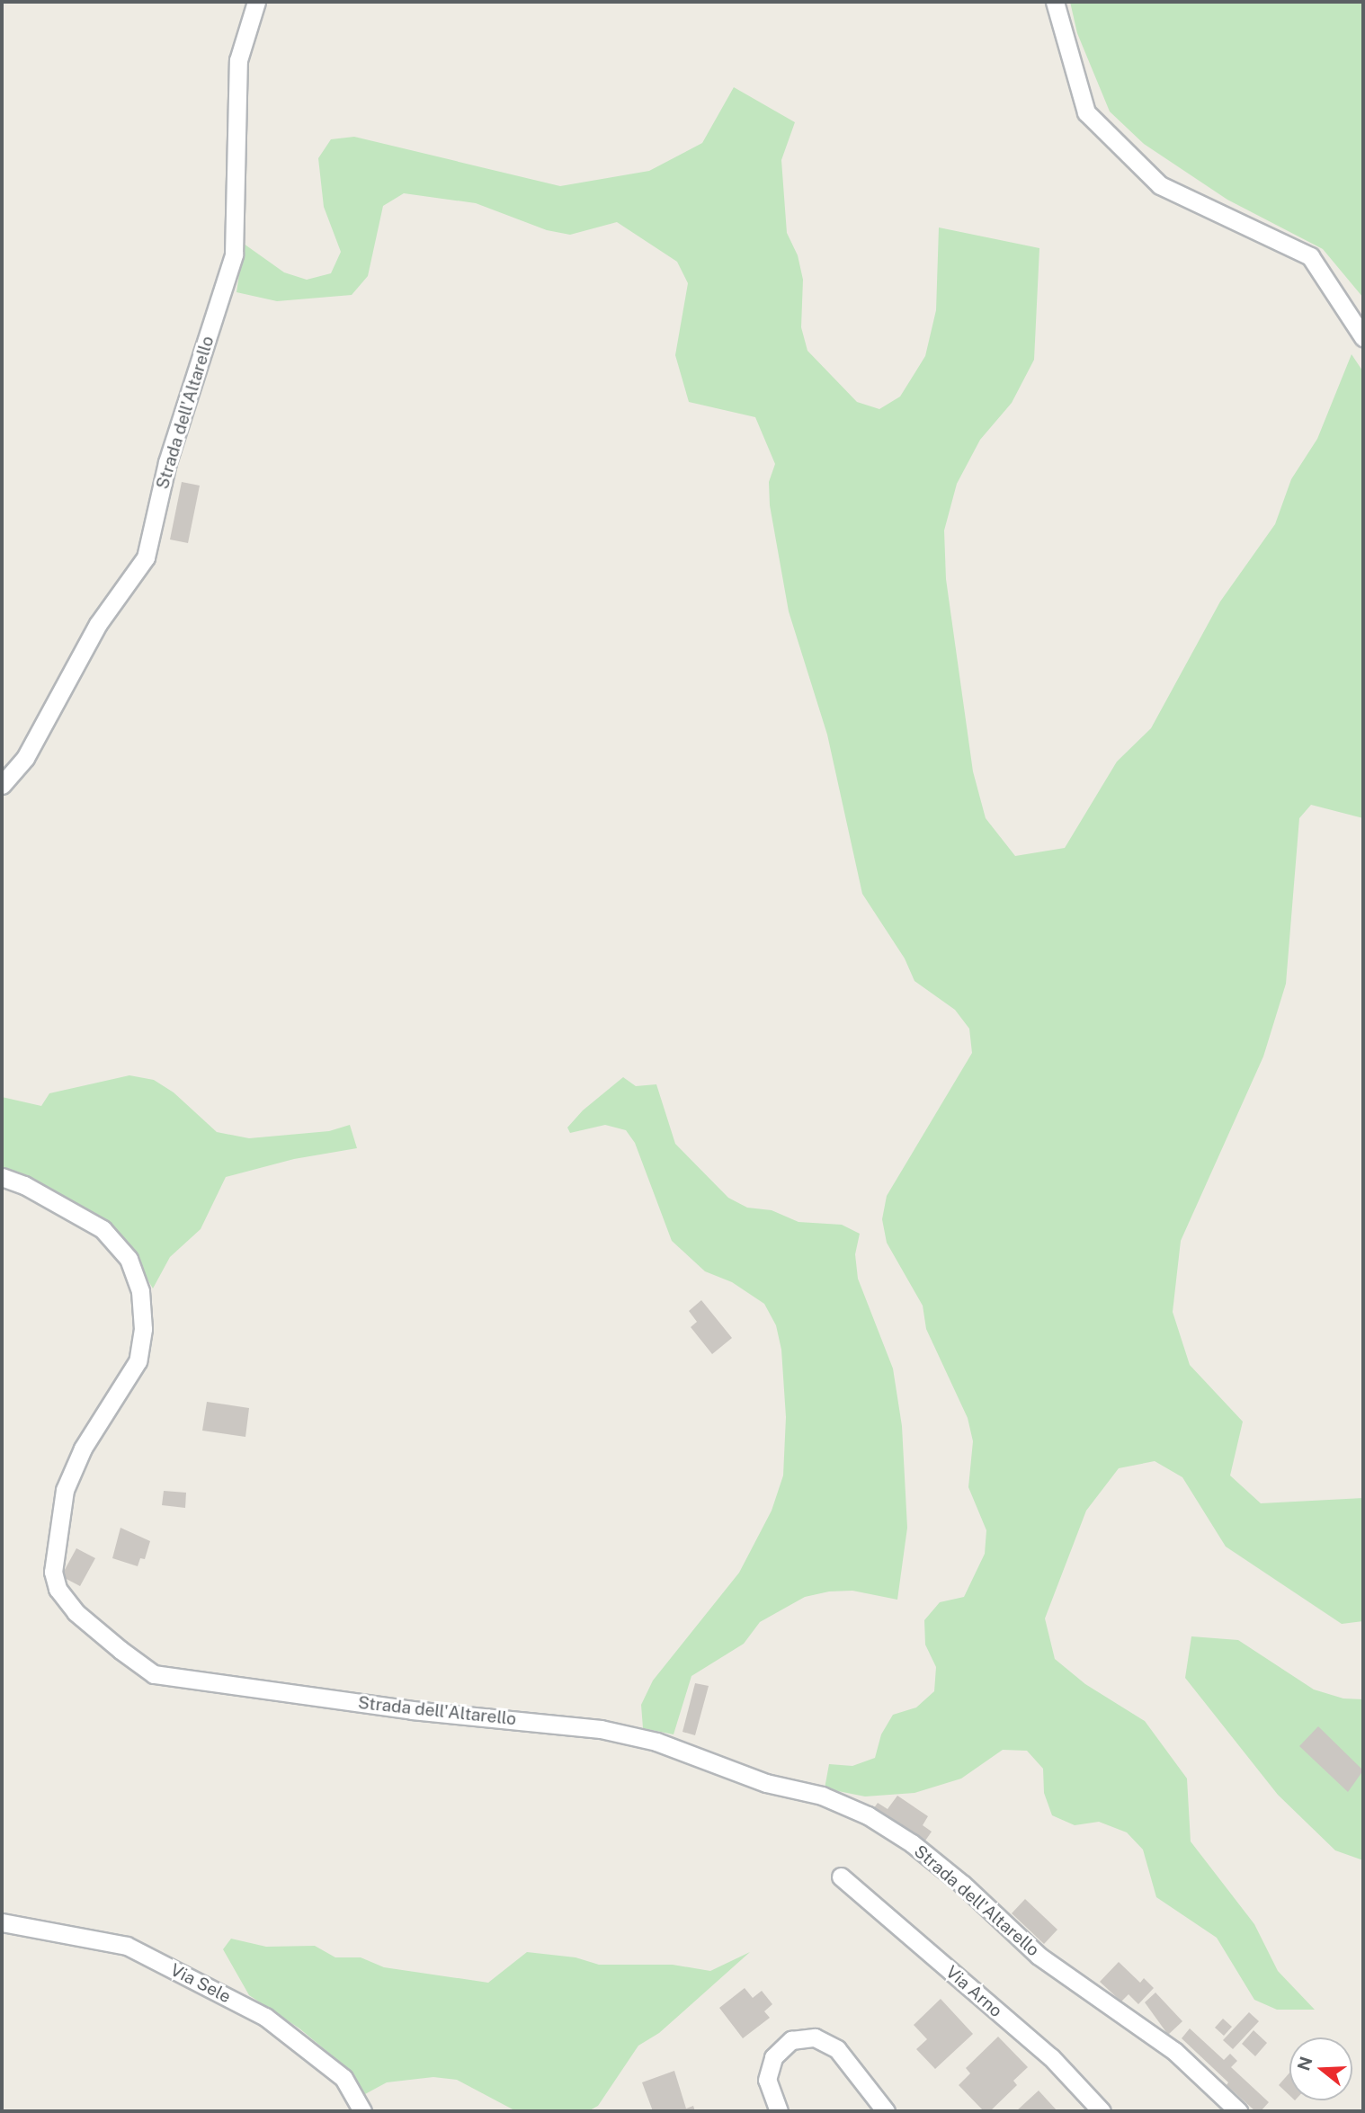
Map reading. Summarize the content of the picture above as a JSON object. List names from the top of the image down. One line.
{"streets":{"street":["Strada dell'Altarello","Via Sele","Via Arno"]},"north":"left"}
